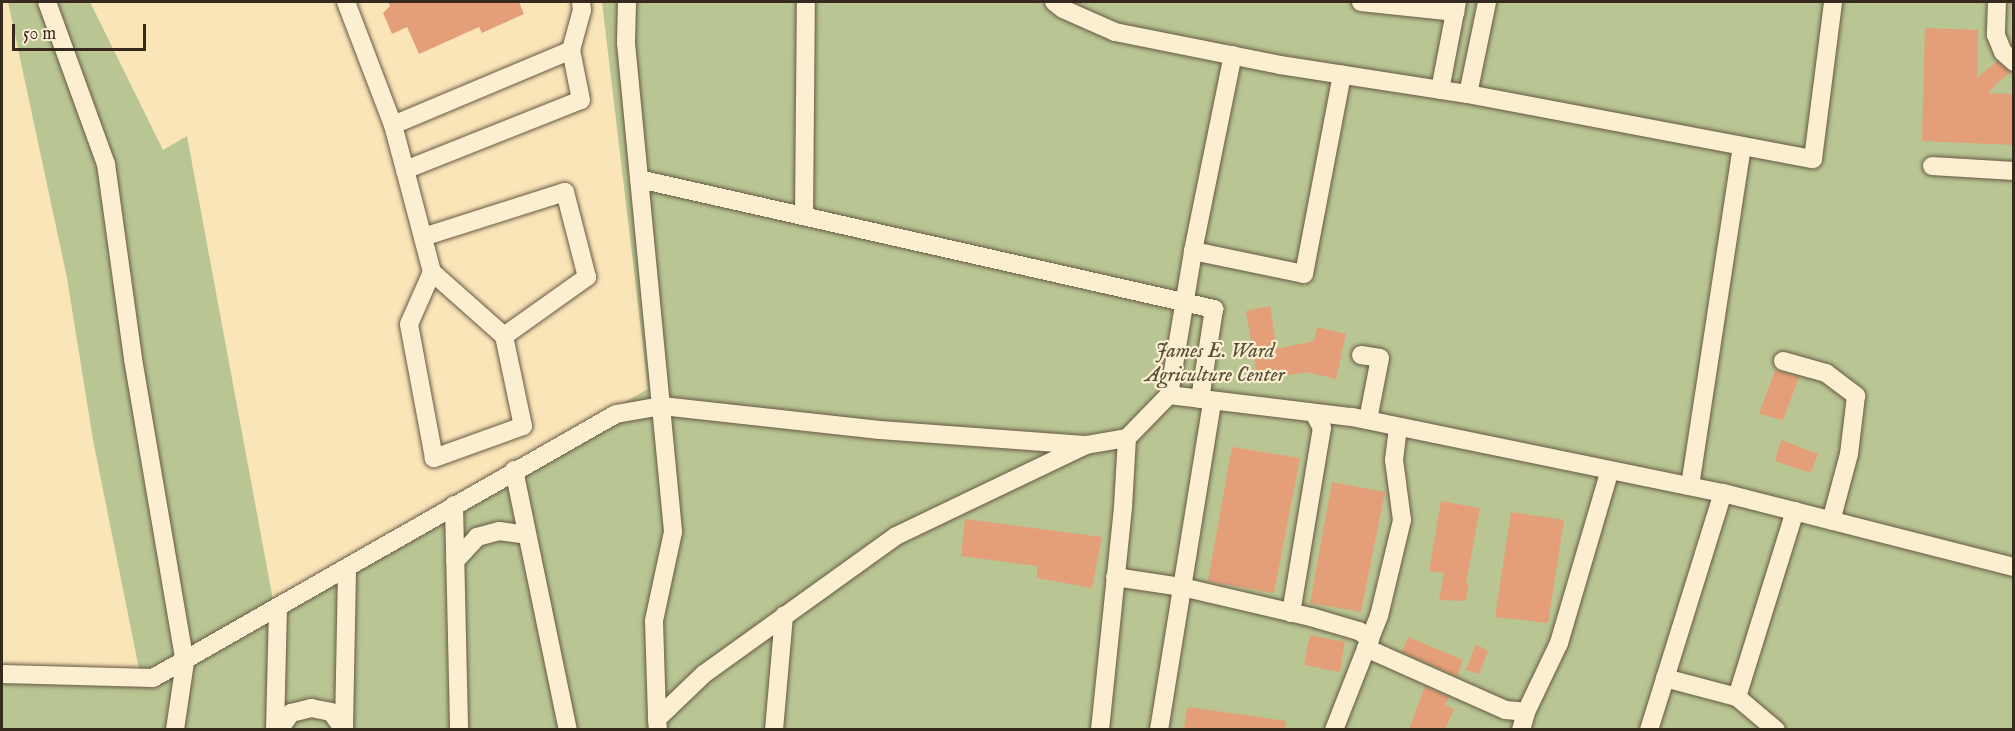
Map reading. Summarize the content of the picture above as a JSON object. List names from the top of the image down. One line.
{"parks":["James E. Ward Agriculture Center"],"scale_bar":"50 m"}
